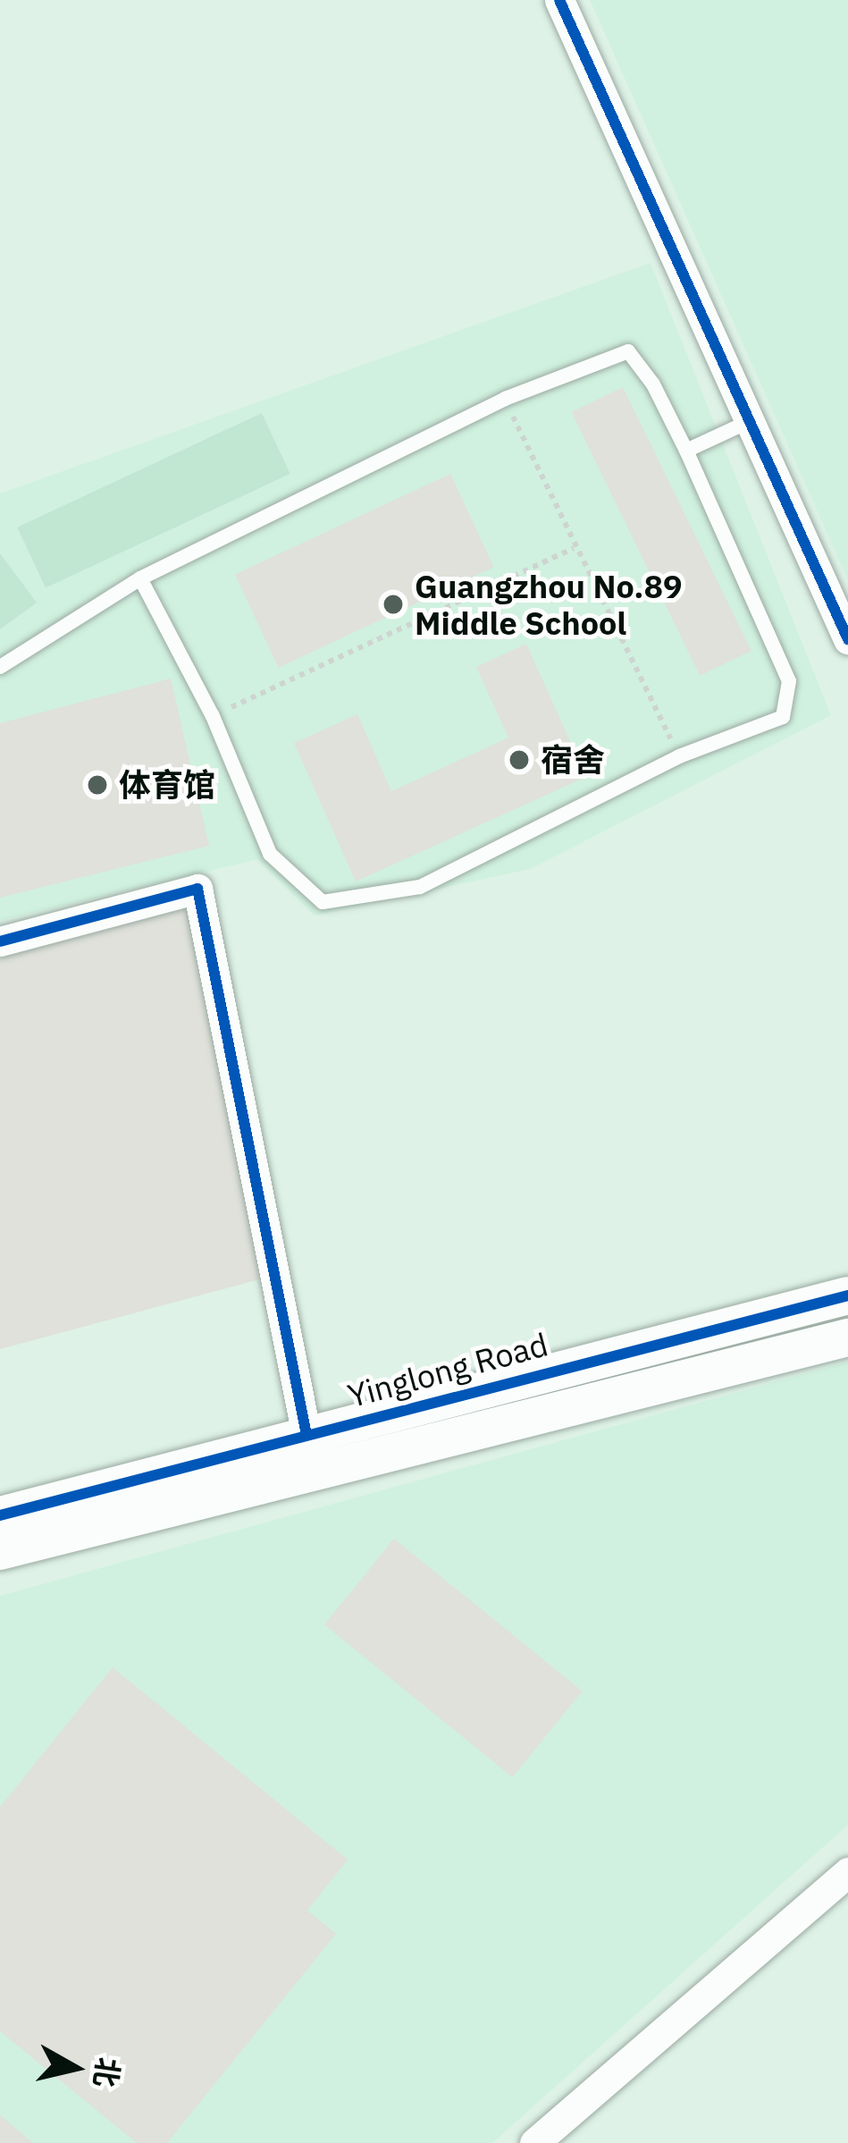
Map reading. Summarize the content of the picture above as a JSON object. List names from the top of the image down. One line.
{"streets":{"street":["Yinglong Road"]},"places":["Guangzhou No.89 Middle School","宿舍","体育馆"],"north":"right"}
